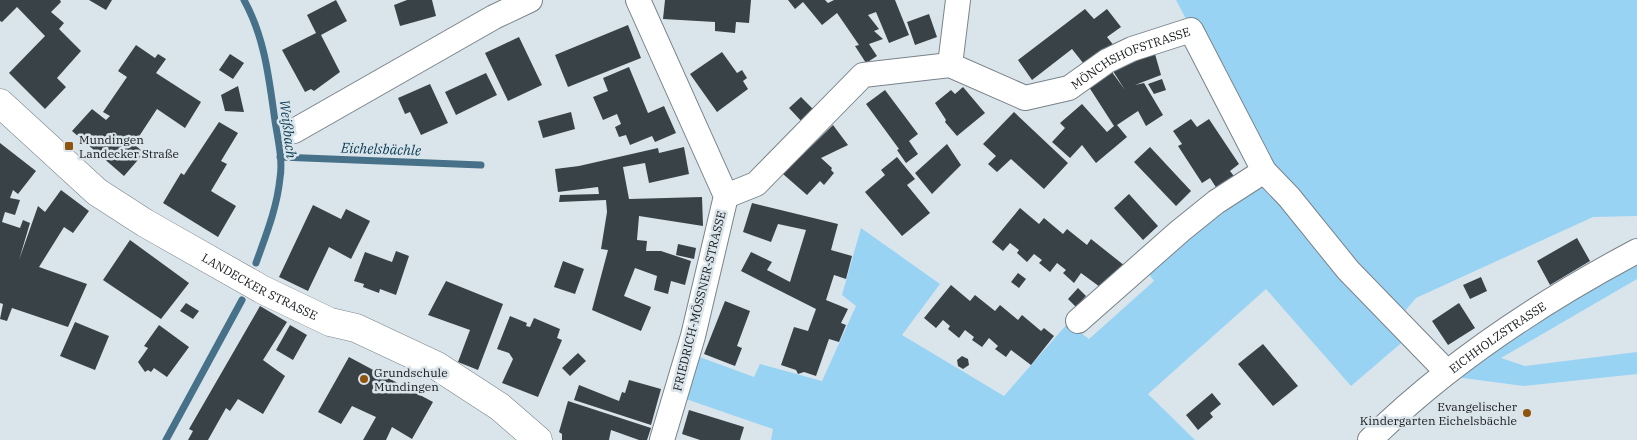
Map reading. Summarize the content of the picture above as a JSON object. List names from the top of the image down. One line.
{"streets":{"street":["MÖNCHSHOFSTRASSE","LANDECKER STRASSE","FRIEDRICH-MÖSSNER-STRASSE","EICHHOLZSTRASSE"]},"crossings":[["MÖNCHSHOFSTRASSE","EICHHOLZSTRASSE"]],"water":["Weißbach","Eichelsbächle"],"places":{"transit":["Mundingen Landecker Straße"],"other":["Grundschule Mundingen","Evangelischer Kindergarten Eichelsbächle"]}}
